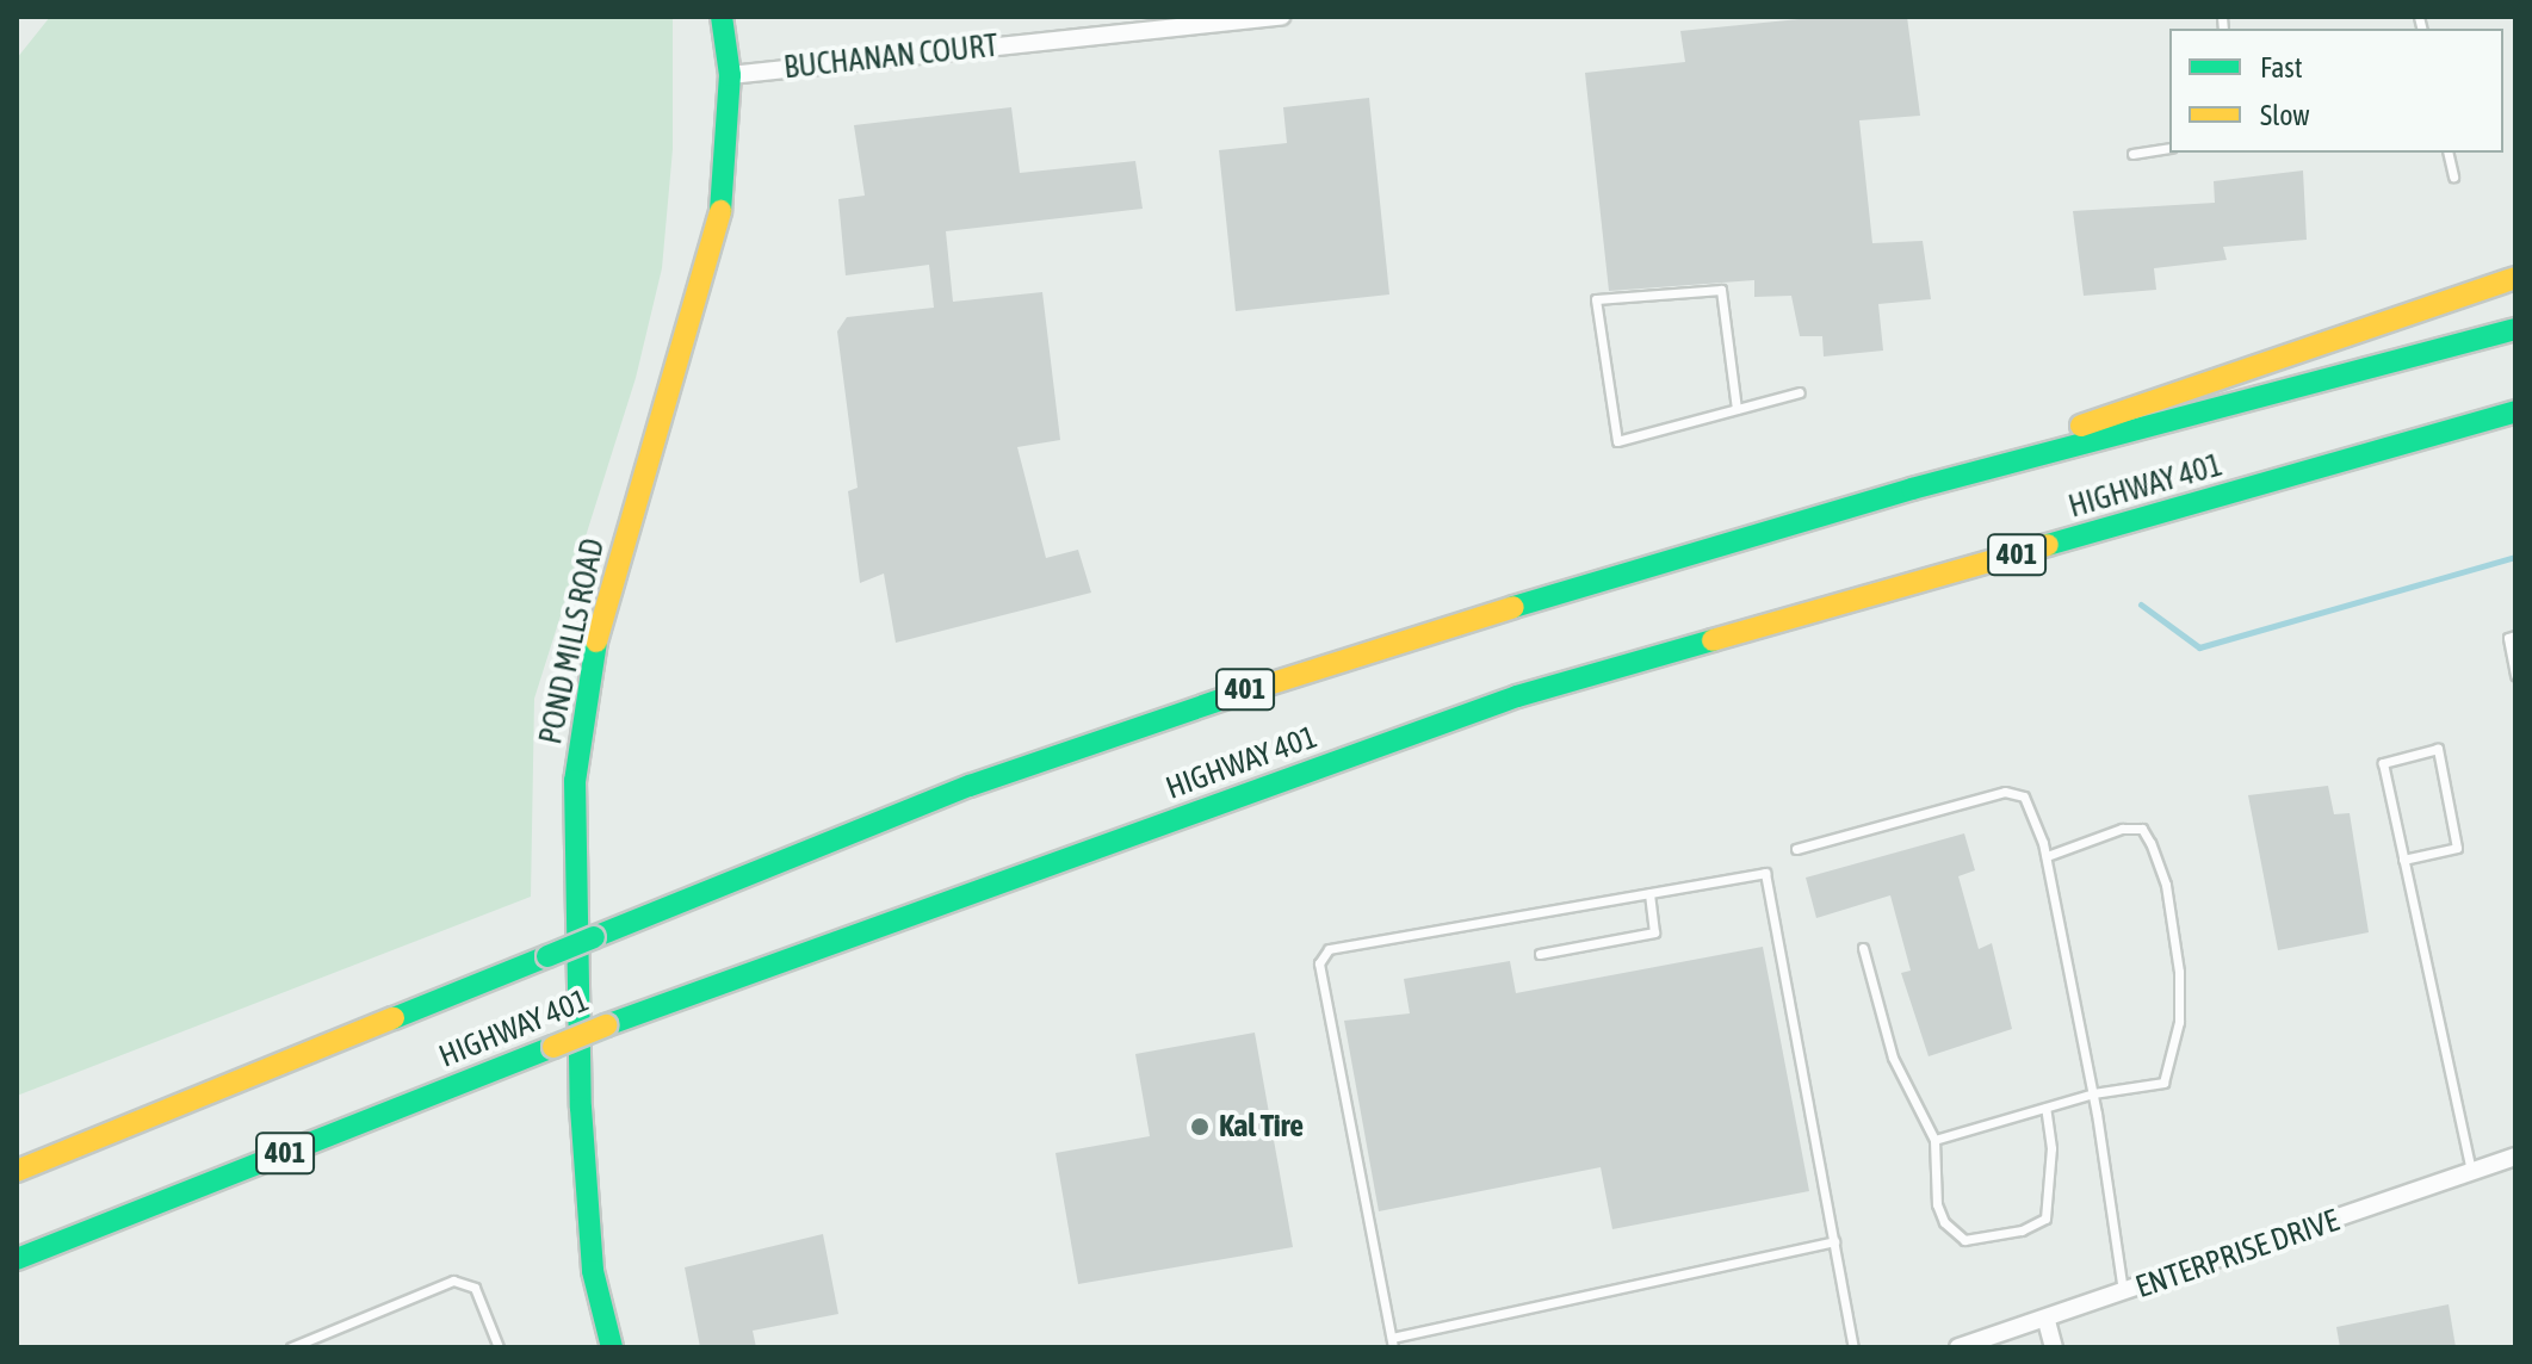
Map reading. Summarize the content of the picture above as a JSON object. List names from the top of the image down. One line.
{"streets":{"main road":["HIGHWAY 401","401","POND MILLS ROAD"],"street":["BUCHANAN COURT","ENTERPRISE DRIVE"]},"crossings":[["BUCHANAN COURT","POND MILLS ROAD"]],"places":["Kal Tire"],"legend":["Fast","Slow"]}
